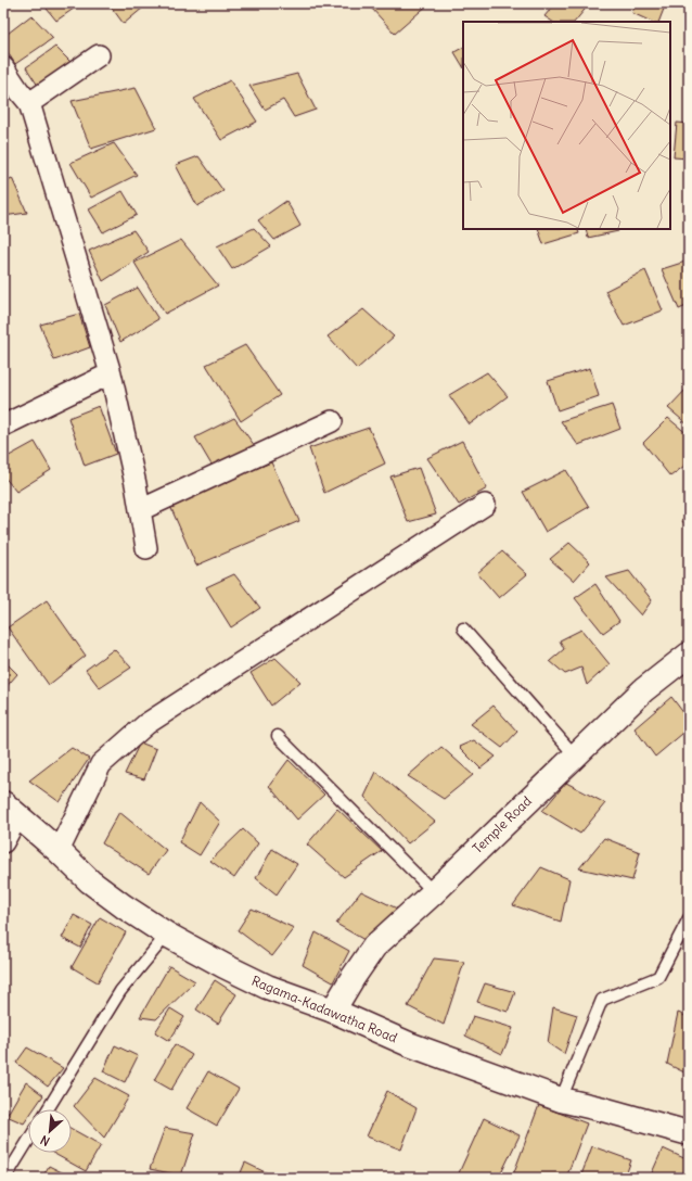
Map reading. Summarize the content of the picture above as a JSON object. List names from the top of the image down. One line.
{"streets":{"main road":["Temple Road","Ragama-Kadawatha Road"]},"crossings":[["Temple Road","Ragama-Kadawatha Road"]],"north":"bottom left"}
